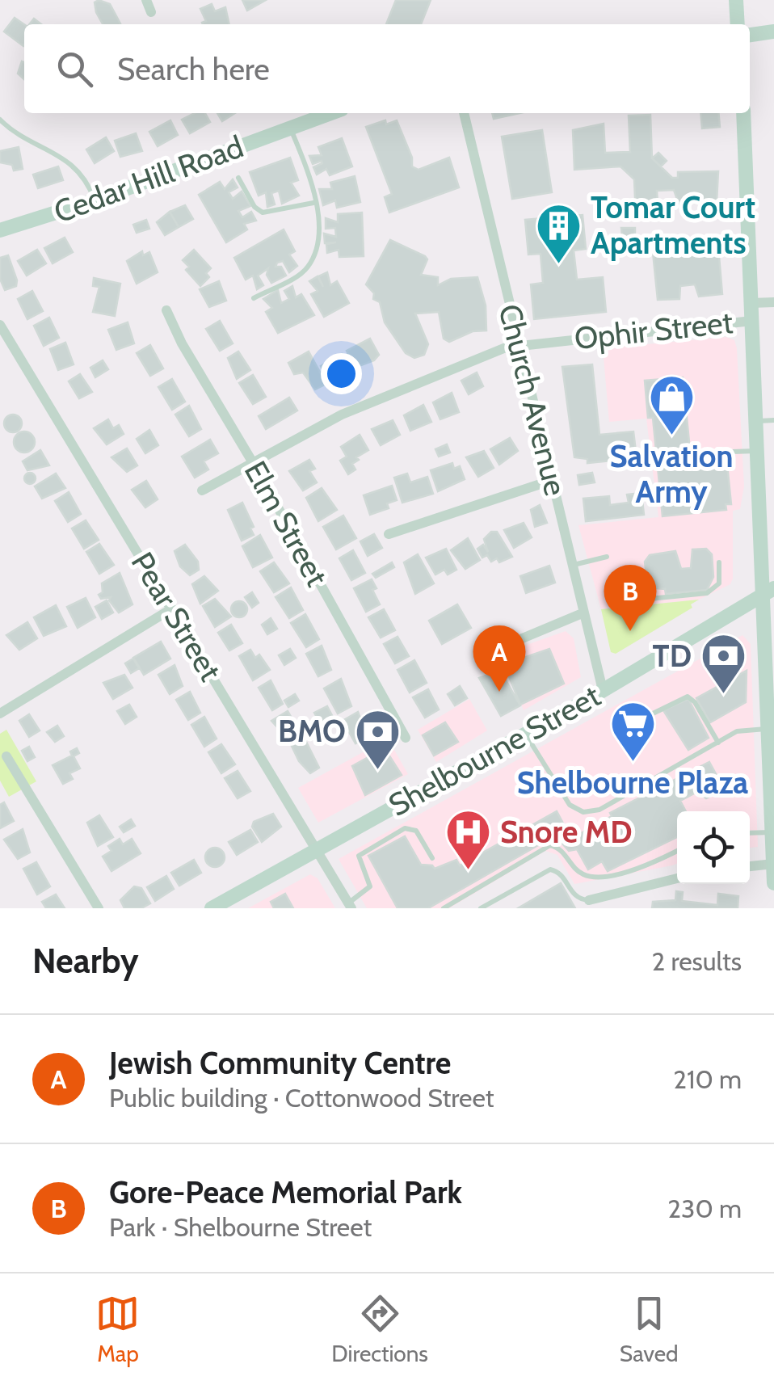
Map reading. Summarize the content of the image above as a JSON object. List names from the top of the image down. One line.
{"streets":{"main road":["Cedar Hill Road","Shelbourne Street"],"street":["Ophir Street","Church Avenue","Elm Street","Pear Street"]},"crossings":[["Ophir Street","Church Avenue"],["Ophir Street","Elm Street"],["Church Avenue","Shelbourne Street"],["Pear Street","Shelbourne Street"]],"places":{"building":["Tomar Court Apartments"],"shop":["Salvation Army"],"bank":["TD","BMO"],"supermarket":["Shelbourne Plaza"],"hospital":["Snore MD"]},"page":{"search":"Search here","pins":["B","A"],"heading":["Nearby","2 results"],"list":[{"mark":"A","name":"Jewish Community Centre","note":"Public building · Cottonwood Street","value":"210 m"},{"mark":"B","name":"Gore-Peace Memorial Park","note":"Park · Shelbourne Street","value":"230 m"}],"nav":["Map","Directions","Saved"]}}
